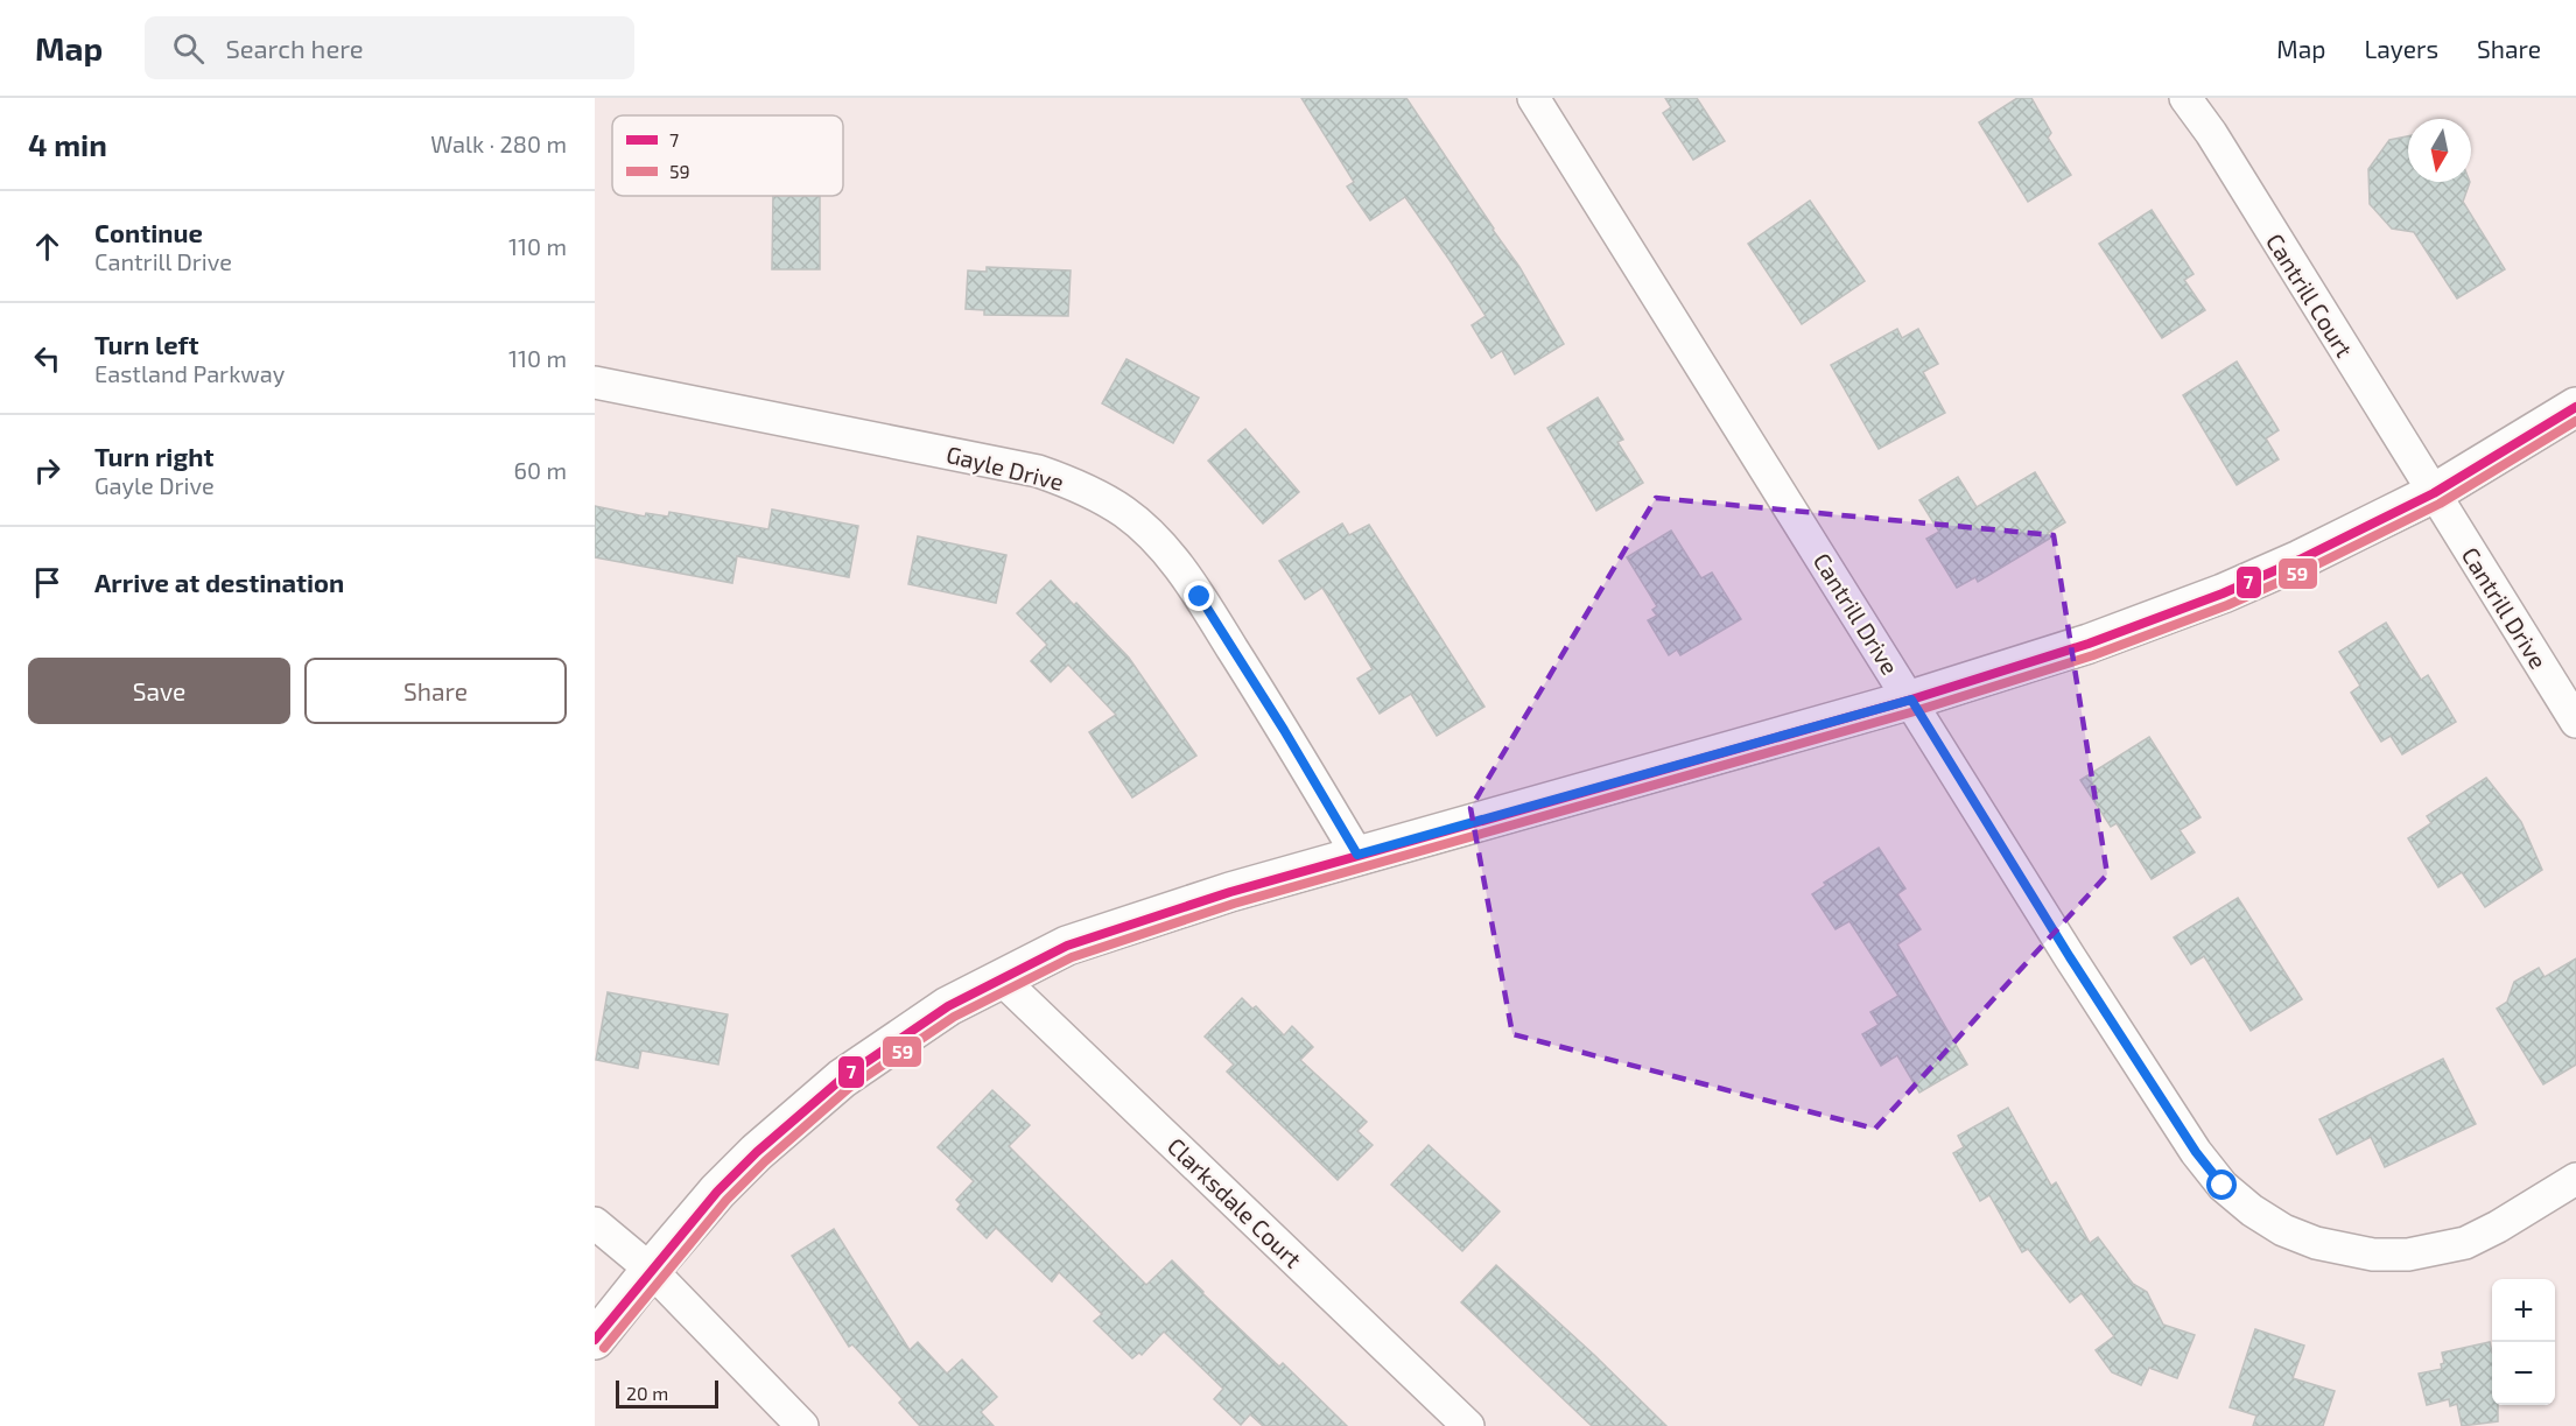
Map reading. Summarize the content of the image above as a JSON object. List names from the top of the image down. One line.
{"streets":{"street":["Cantrill Court","Gayle Drive","Cantrill Drive","Clarksdale Court"]},"crossings":[["Cantrill Court","Cantrill Drive"]],"lines":["transit line 7","transit line 59"],"legend":["7","59"],"scale_bar":"20 m","north":"bottom","page":{"header":"Map","search":"Search here","nav":["Map","Layers","Share"],"heading":["4 min","Walk · 280 m"],"list":[["Continue","Cantrill Drive","110 m"],["Turn left","Eastland Parkway","110 m"],["Turn right","Gayle Drive","60 m"],"Arrive at destination"],"buttons":["Save","Share"],"map_buttons":["+","−"],"scale":"20 m"}}
